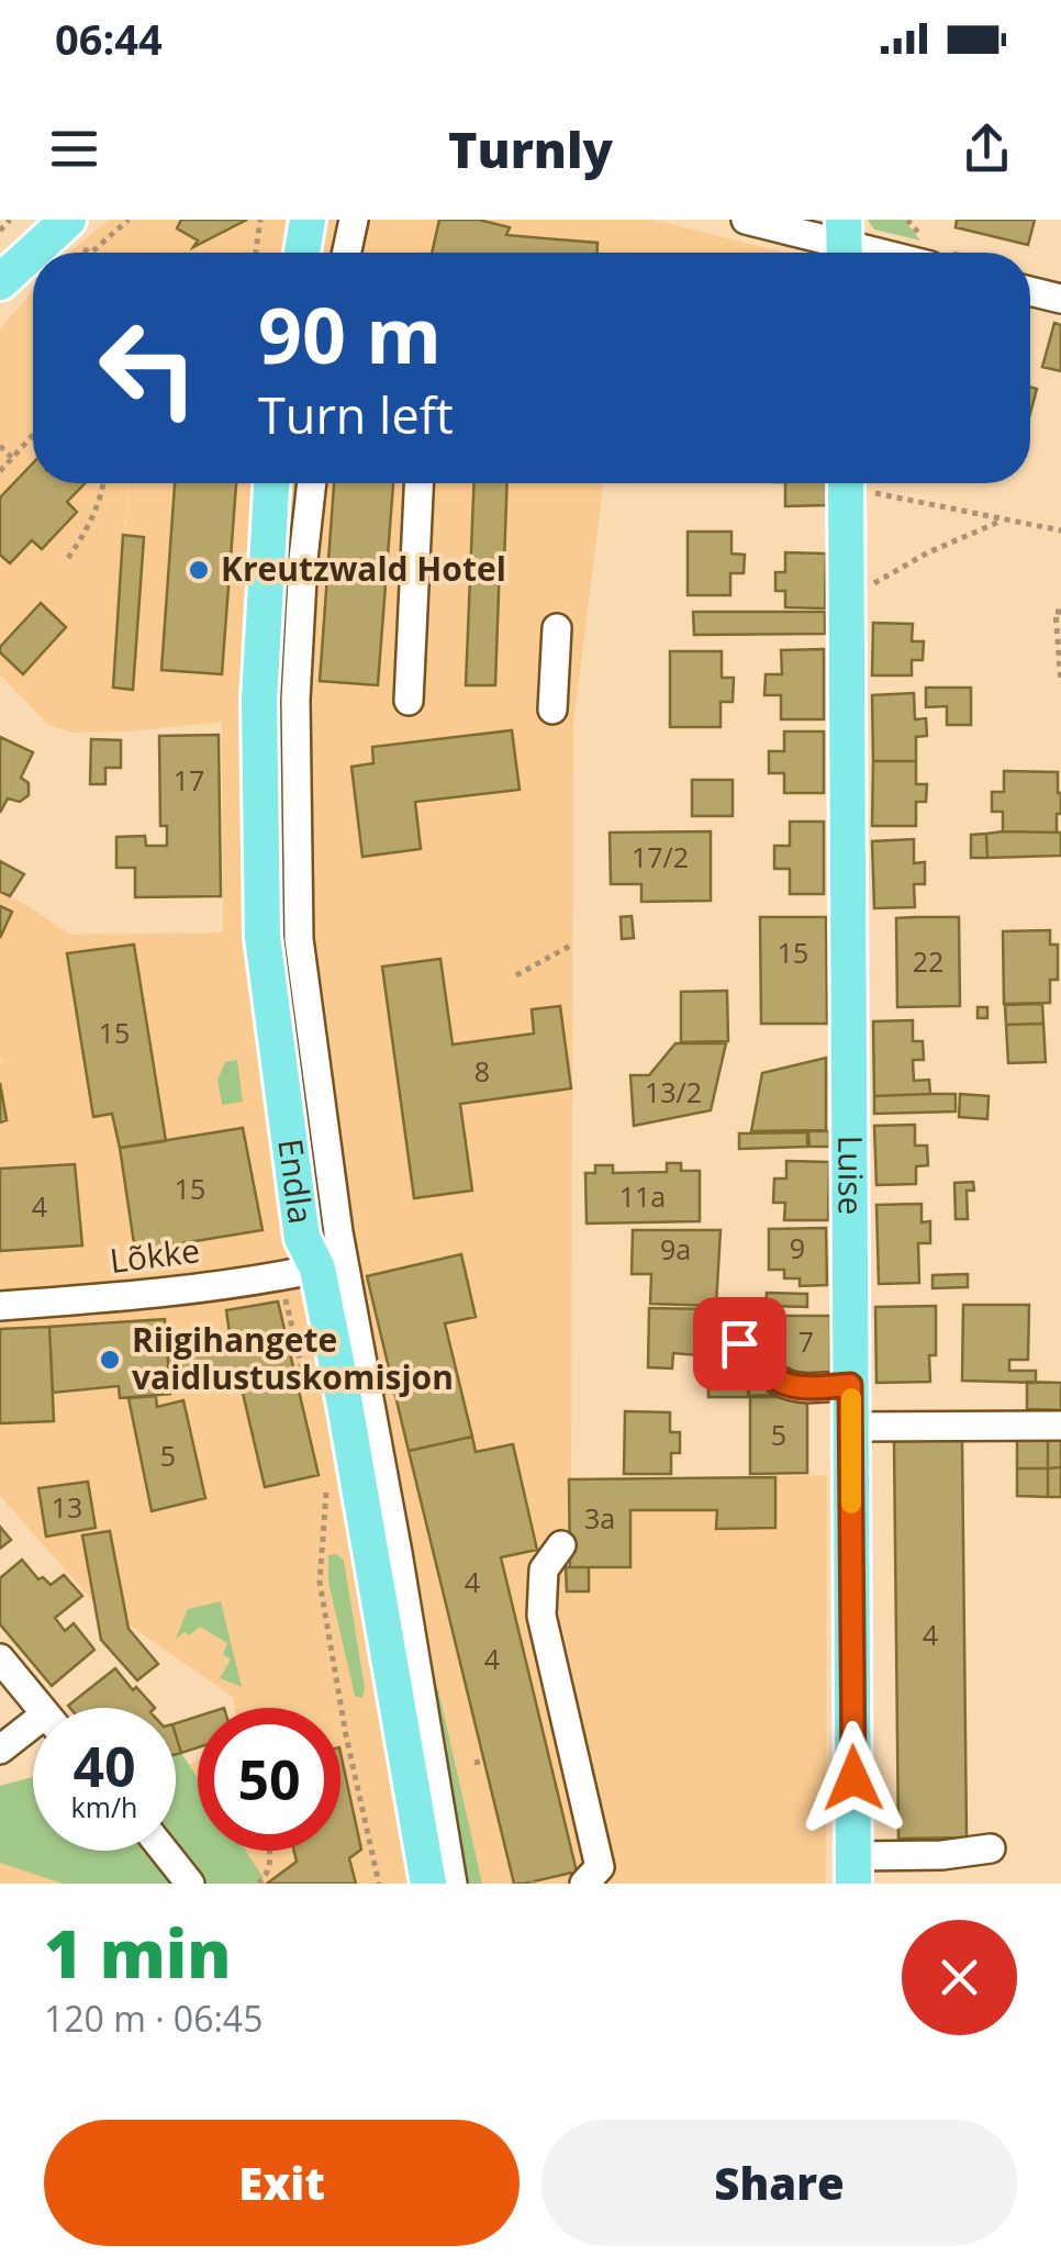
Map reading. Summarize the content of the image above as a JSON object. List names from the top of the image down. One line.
{"streets":{"main road":["Luise","Endla"],"street":["Lõkke"]},"crossings":[["Endla","Lõkke"]],"places":["Kreutzwald Hotel","Riigihangete vaidlustuskomisjon"],"house_numbers":["17","17/2","15","22","15","8","13/2","15","11a","4","9","9a","7","5","5","13","3a","4","4","4"],"page":{"status":"06:44","header":"Turnly","turn":["90 m","Turn left"],"speed":"40 km/h","limit":"50","heading":["1 min","120 m · 06:45"],"buttons":["Exit","Share"]}}
